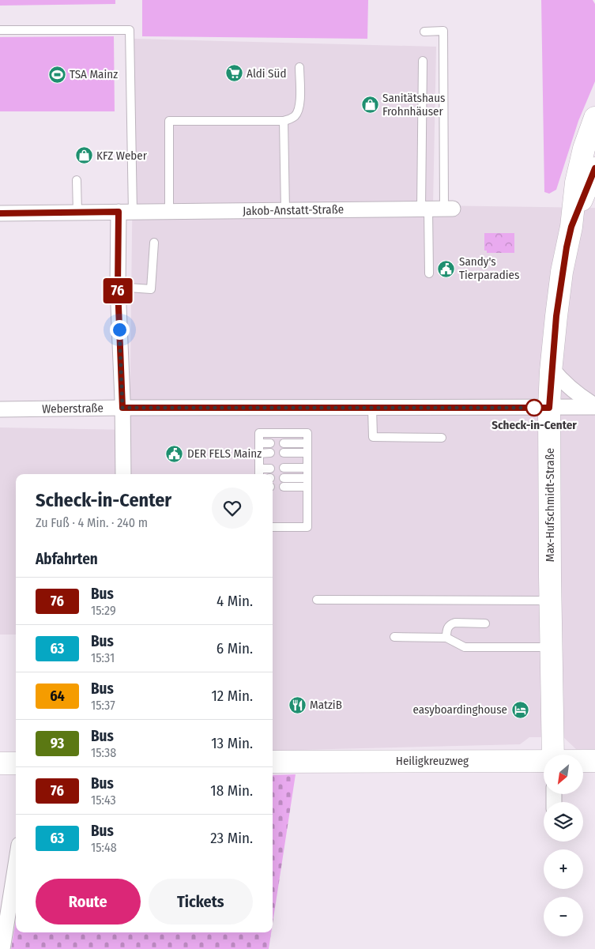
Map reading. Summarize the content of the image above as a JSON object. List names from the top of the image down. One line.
{"streets":{"street":["Jakob-Anstatt-Straße","Weberstraße","Max-Hufschmidt-Straße","Heiligkreuzweg"]},"crossings":[["Weberstraße","Max-Hufschmidt-Straße"]],"places":{"supermarket":["Aldi Süd"],"sports":["TSA Mainz"],"shop":["Sanitätshaus Frohnhäuser","KFZ Weber"],"public building":["Sandy's Tierparadies","DER FELS Mainz"],"other":["Scheck-in-Center"],"restaurant":["MatziB"],"hotel":["easyboardinghouse"]},"lines":["bus line 76"],"north":"bottom left","page":{"on_map":"76","heading":[["Scheck-in-Center","Zu Fuß · 4 Min. · 240 m"],"Abfahrten"],"list":[{"mark":"76","name":"Bus","note":"15:29","value":"4 Min."},{"mark":"63","name":"Bus","note":"15:31","value":"6 Min."},{"mark":"64","name":"Bus","note":"15:37","value":"12 Min."},{"mark":"93","name":"Bus","note":"15:38","value":"13 Min."},{"mark":"76","name":"Bus","note":"15:43","value":"18 Min."},{"mark":"63","name":"Bus","note":"15:48","value":"23 Min."}],"map_buttons":["+","−"],"buttons":["Route","Tickets"]}}
